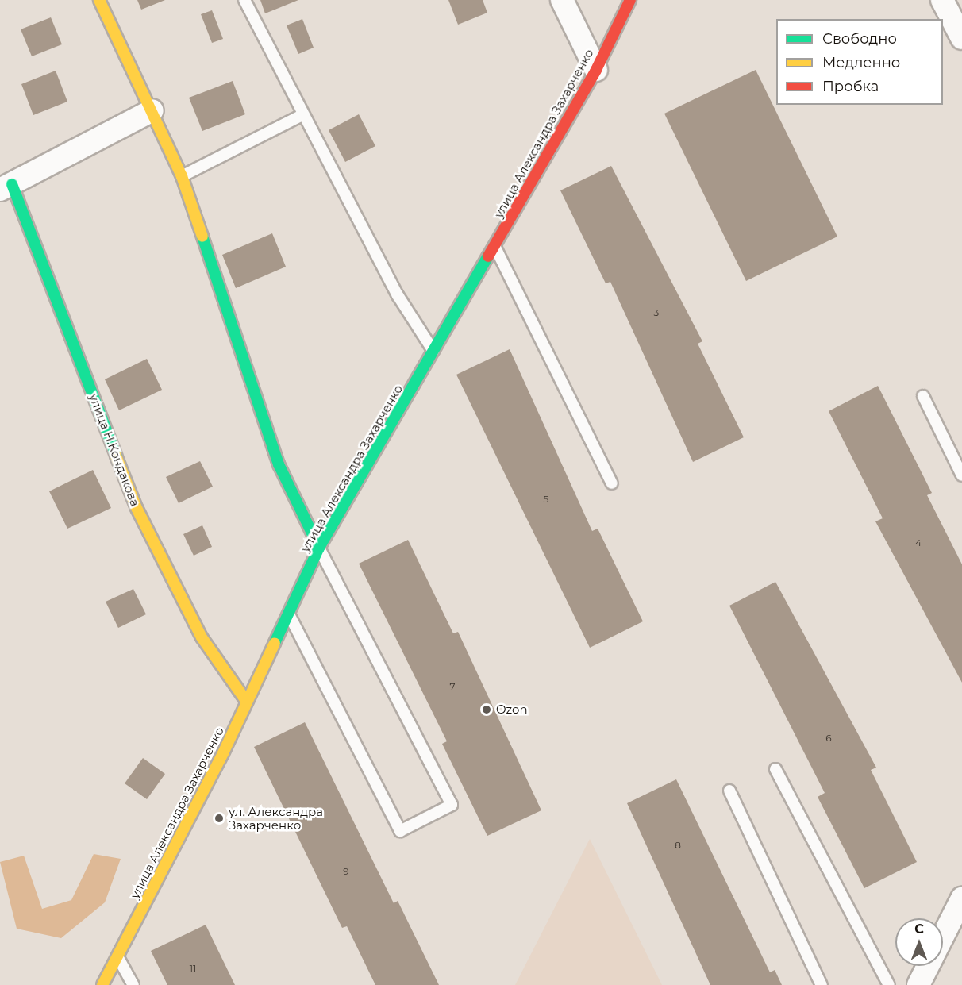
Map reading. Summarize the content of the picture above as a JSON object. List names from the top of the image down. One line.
{"streets":{"street":["улица Александра Захарченко","улица Н.Кондакова"]},"crossings":[["улица Александра Захарченко","улица Н.Кондакова"]],"places":["Ozon","ул. Александра Захарченко"],"house_numbers":["3","5","4","7","6","8","9","11"],"legend":["Свободно","Медленно","Пробка"],"north":"top"}
